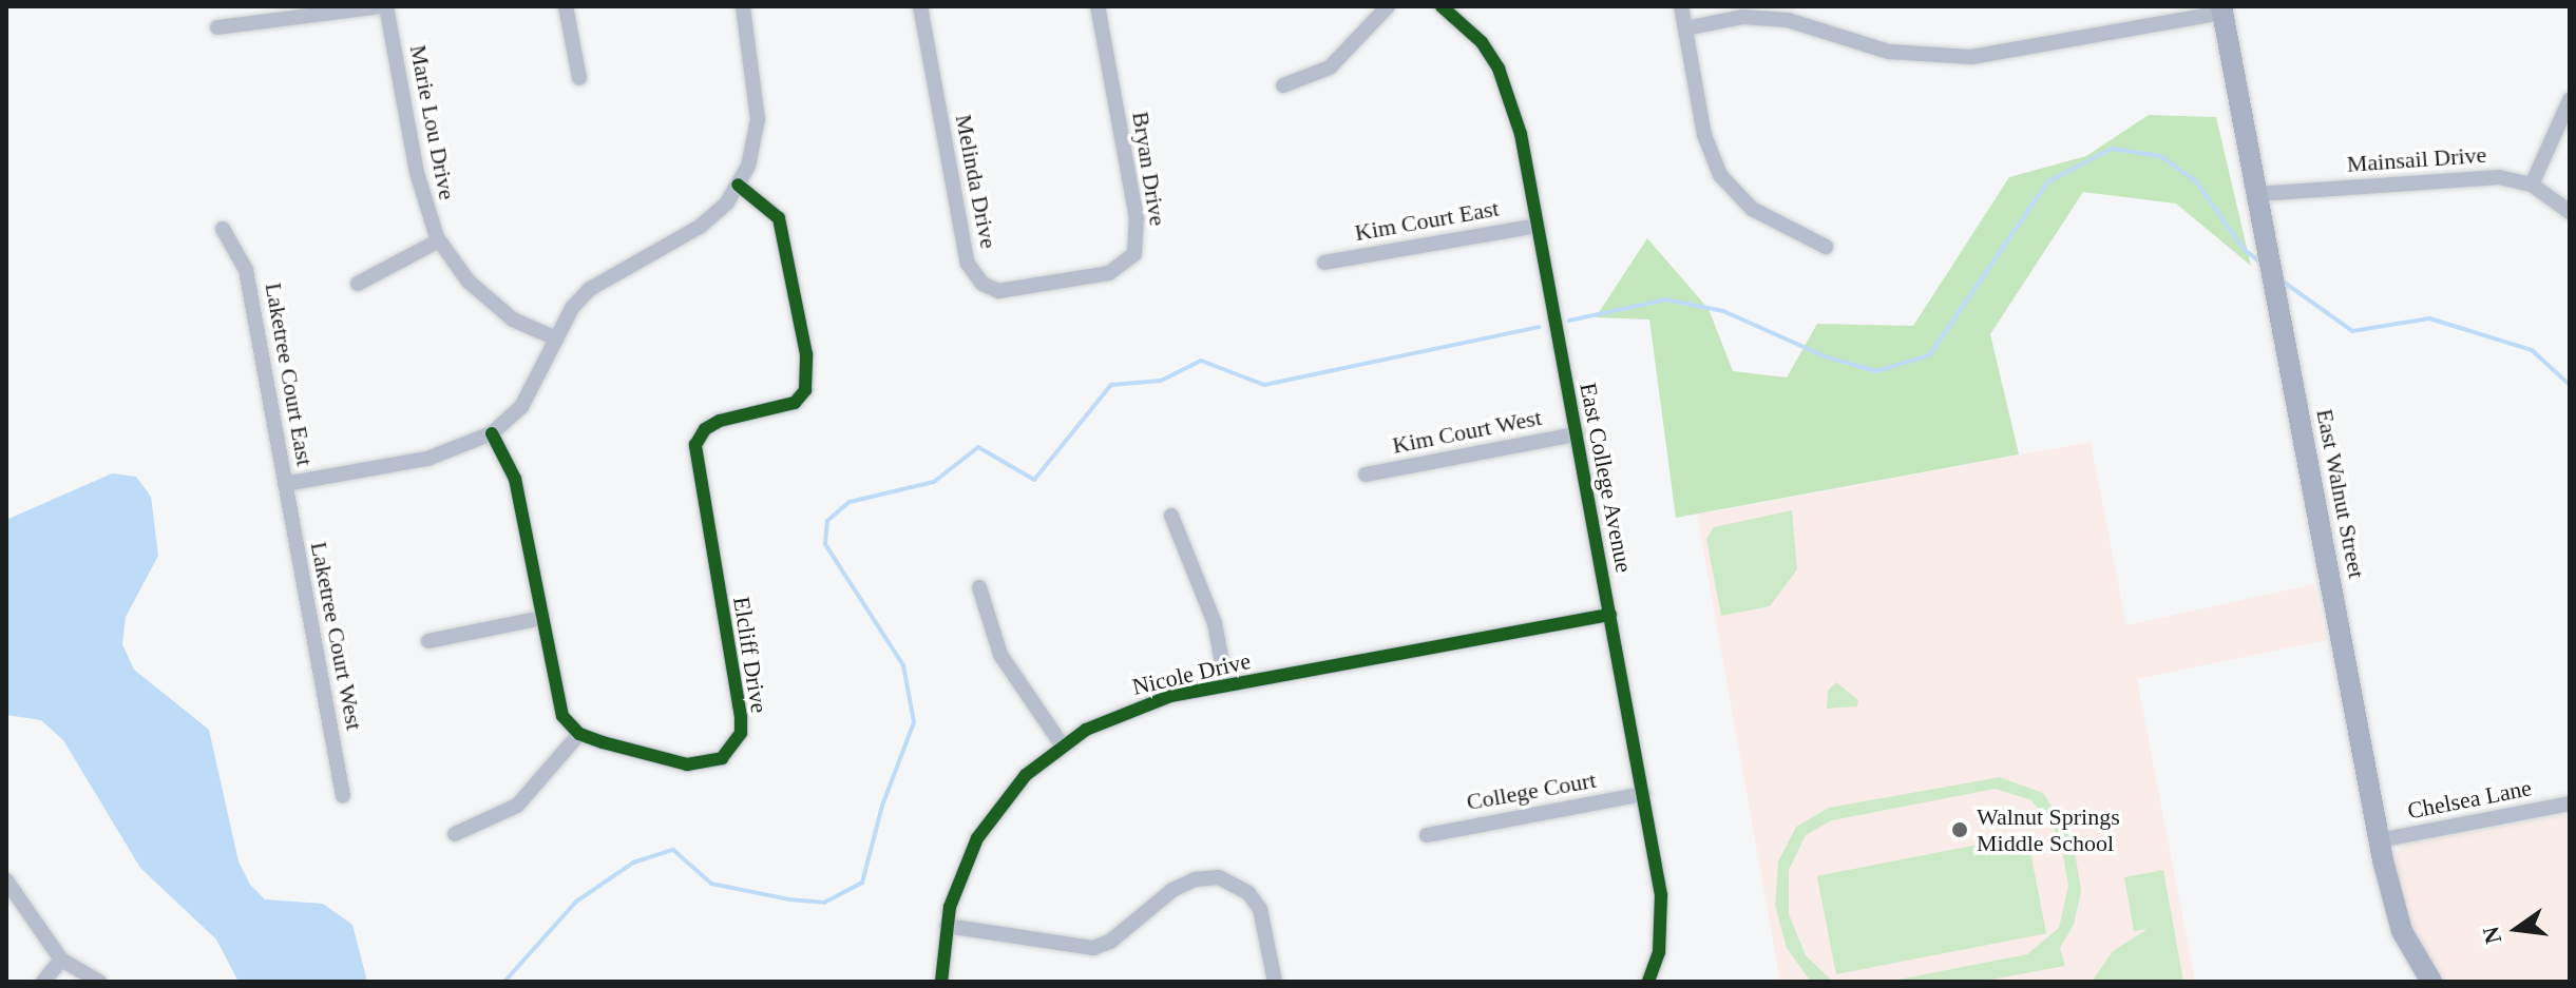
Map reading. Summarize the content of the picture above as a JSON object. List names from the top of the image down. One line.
{"streets":{"main road":["East Walnut Street"],"street":["Marie Lou Drive","Mainsail Drive","Bryan Drive","Melinda Drive","Kim Court East","Laketree Court East","Kim Court West","East College Avenue","Laketree Court West","Elcliff Drive","Nicole Drive","College Court","Chelsea Lane"]},"crossings":[["Mainsail Drive","East Walnut Street"],["Bryan Drive","Melinda Drive"],["Kim Court East","East College Avenue"],["Laketree Court East","Laketree Court West"],["Kim Court West","East College Avenue"],["East College Avenue","Nicole Drive"],["East College Avenue","College Court"],["East Walnut Street","Chelsea Lane"]],"places":["Walnut Springs Middle School"],"north":"left"}
